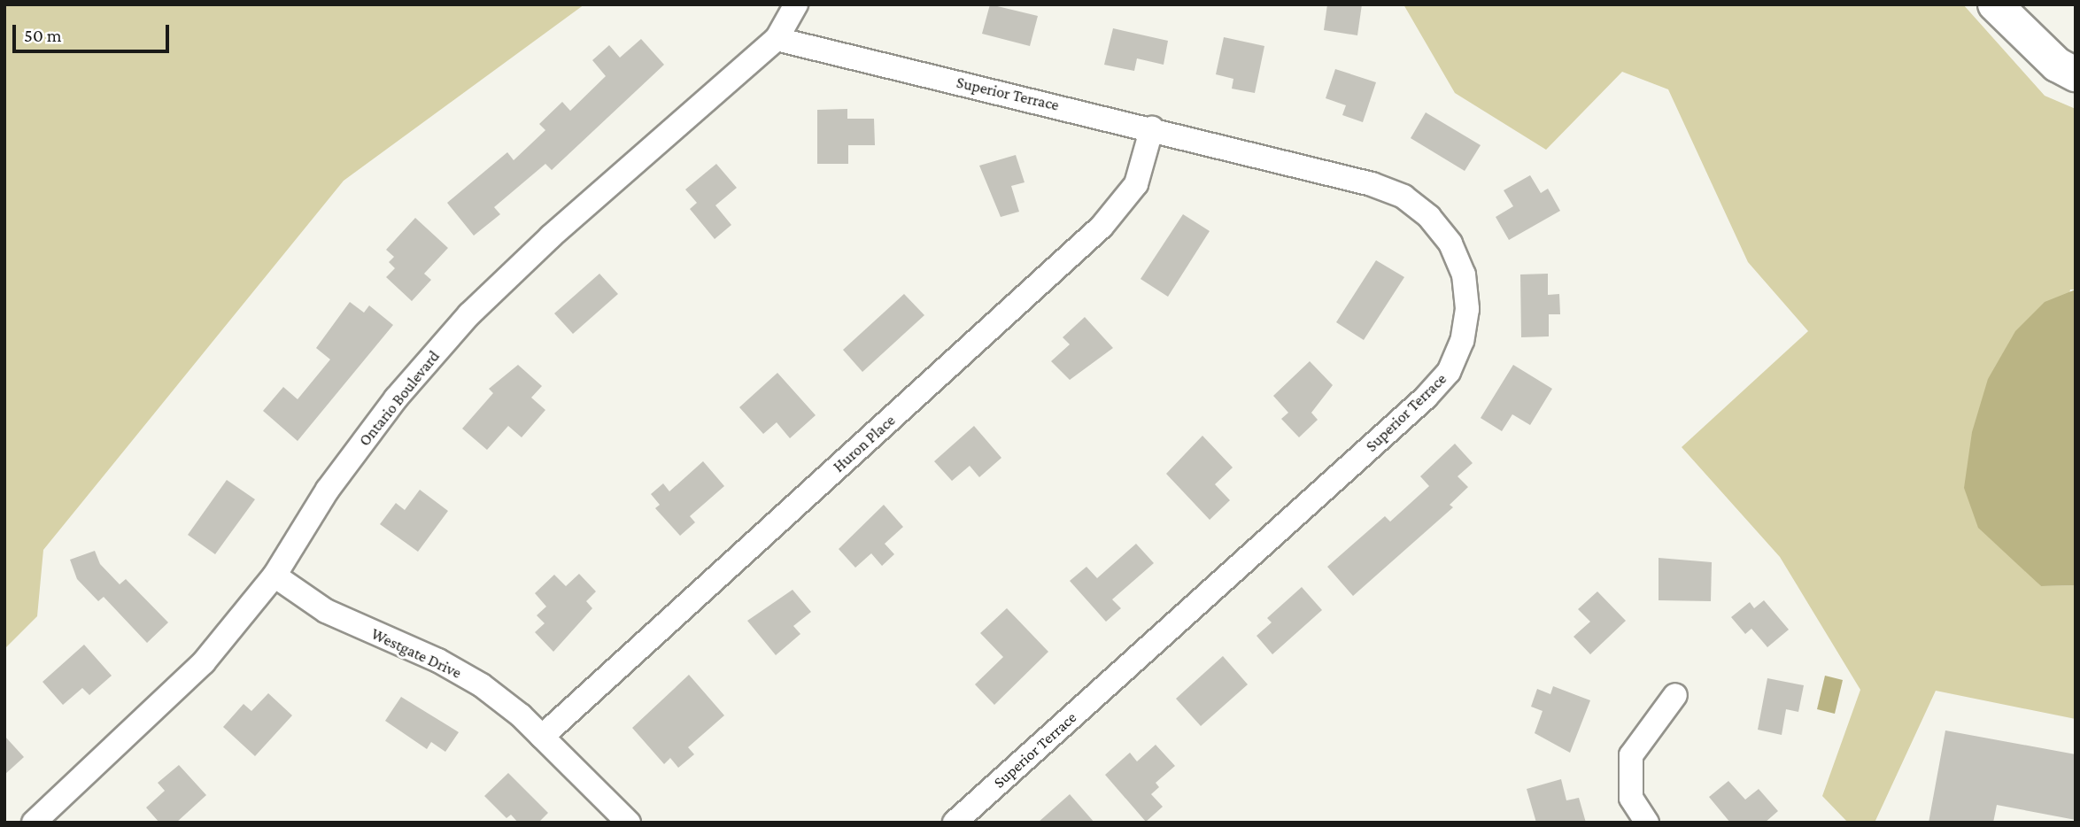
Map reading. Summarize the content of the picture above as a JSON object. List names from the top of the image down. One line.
{"streets":{"street":["Superior Terrace","Ontario Boulevard","Huron Place","Westgate Drive"]},"crossings":[["Superior Terrace","Ontario Boulevard"],["Superior Terrace","Huron Place"],["Ontario Boulevard","Westgate Drive"],["Huron Place","Westgate Drive"]],"scale_bar":"50 m"}
